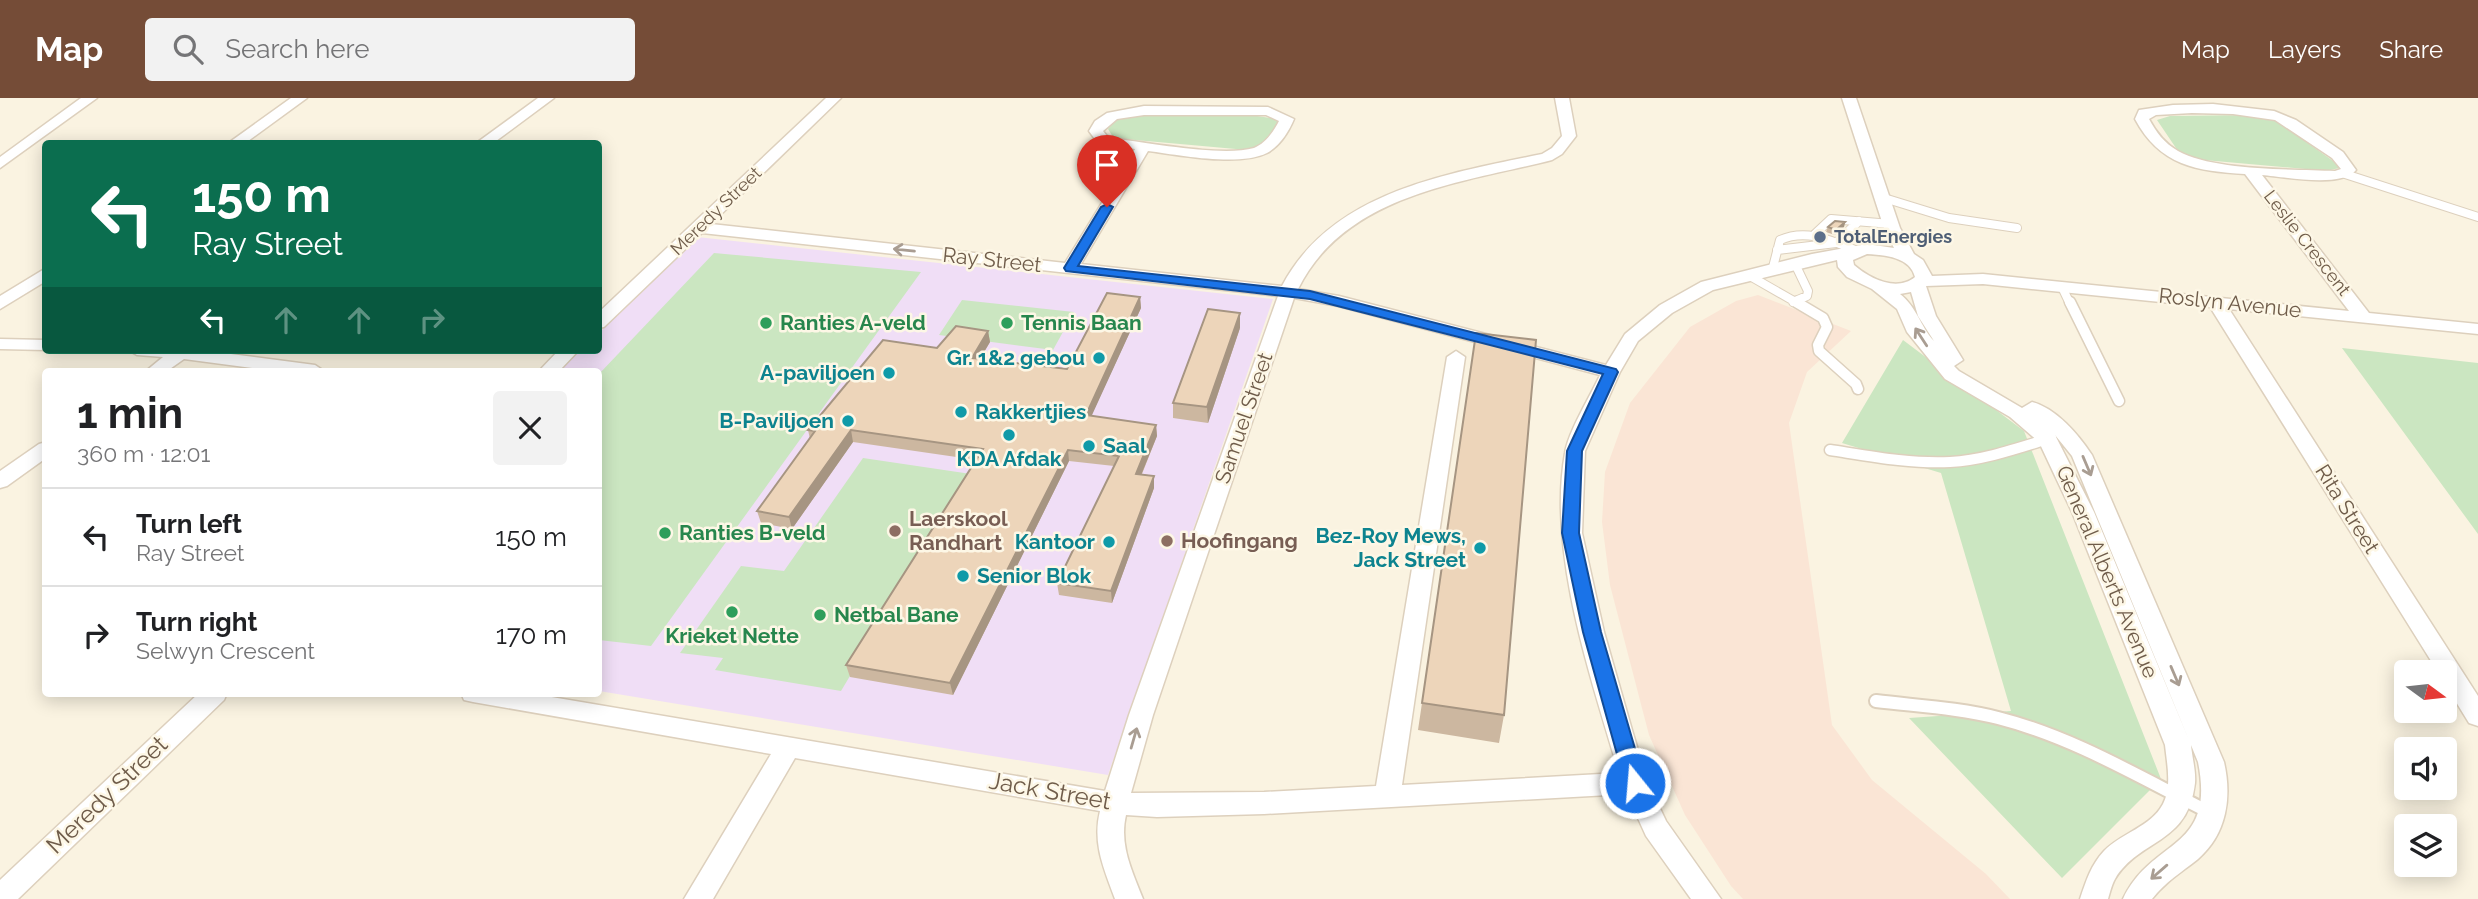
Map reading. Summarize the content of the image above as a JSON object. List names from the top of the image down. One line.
{"streets":{"street":["Meredy Street","Leslie Crescent","Ray Street","Roslyn Avenue","Samuel Street","Rita Street","General Alberts Avenue","Jack Street"]},"crossings":[["Meredy Street","Ray Street"],["Leslie Crescent","Roslyn Avenue"],["Ray Street","Samuel Street"],["Roslyn Avenue","Rita Street"],["Roslyn Avenue","General Alberts Avenue"],["Samuel Street","Jack Street"]],"one_way":["Ray Street","Samuel Street"],"places":["TotalEnergies","Ranties A-veld","Tennis Baan","Gr. 1&2 gebou","A-paviljoen","Rakkertjies","B-Paviljoen","KDA Afdak","Saal","Laerskool Randhart","Ranties B-veld","Hoofingang","Kantoor","Bez-Roy Mews, Jack Street","Senior Blok","Krieket Nette","Netbal Bane"],"north":"right","page":{"header":"Map","search":"Search here","nav":["Map","Layers","Share"],"turn":["150 m","Ray Street"],"heading":["1 min","360 m · 12:01"],"list":[{"name":"Turn left","note":"Ray Street","value":"150 m"},{"name":"Turn right","note":"Selwyn Crescent","value":"170 m"}]}}
